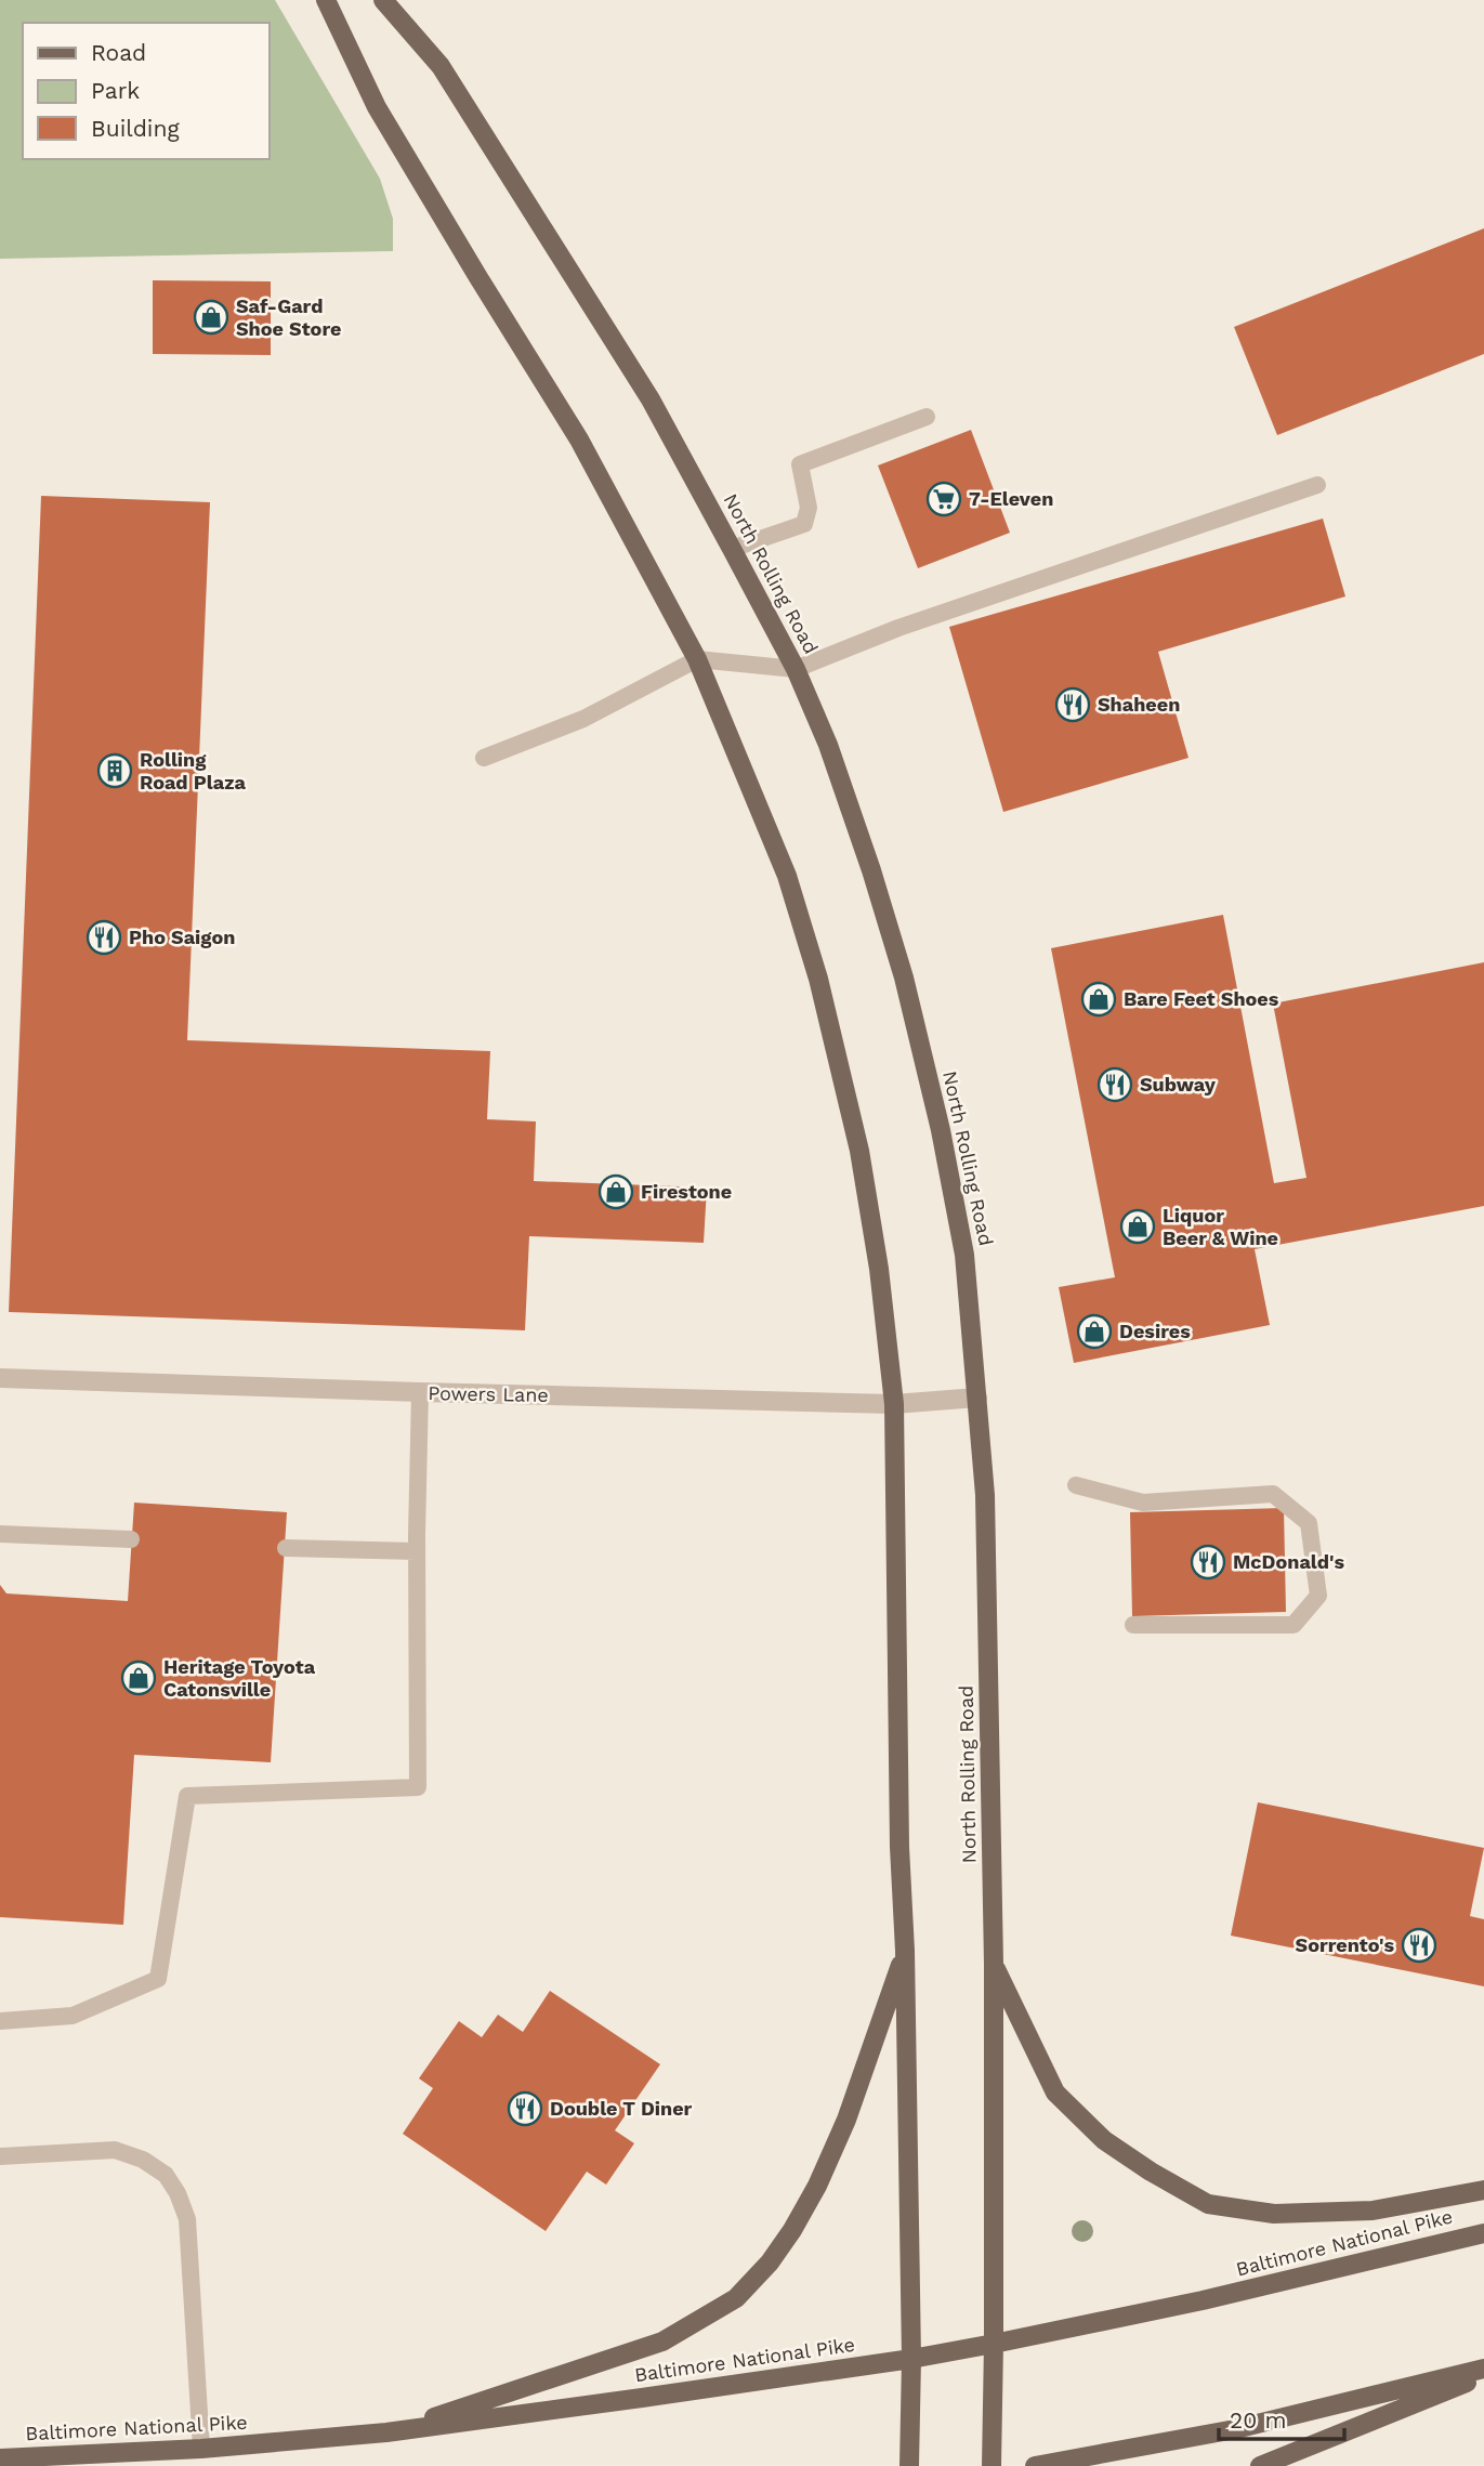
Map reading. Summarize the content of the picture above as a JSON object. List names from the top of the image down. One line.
{"streets":{"main road":["North Rolling Road","Baltimore National Pike"],"street":["Powers Lane"]},"crossings":[["North Rolling Road","Powers Lane"],["North Rolling Road","Baltimore National Pike"]],"places":{"shop":["Saf-Gard Shoe Store","Bare Feet Shoes","Firestone","Liquor Beer & Wine","Desires","Heritage Toyota Catonsville"],"supermarket":["7-Eleven"],"restaurant":["Shaheen","Pho Saigon","Subway","McDonald's","Sorrento's","Double T Diner"],"building":["Rolling Road Plaza"]},"legend":["Road","Park","Building"],"scale_bar":"20 m"}
